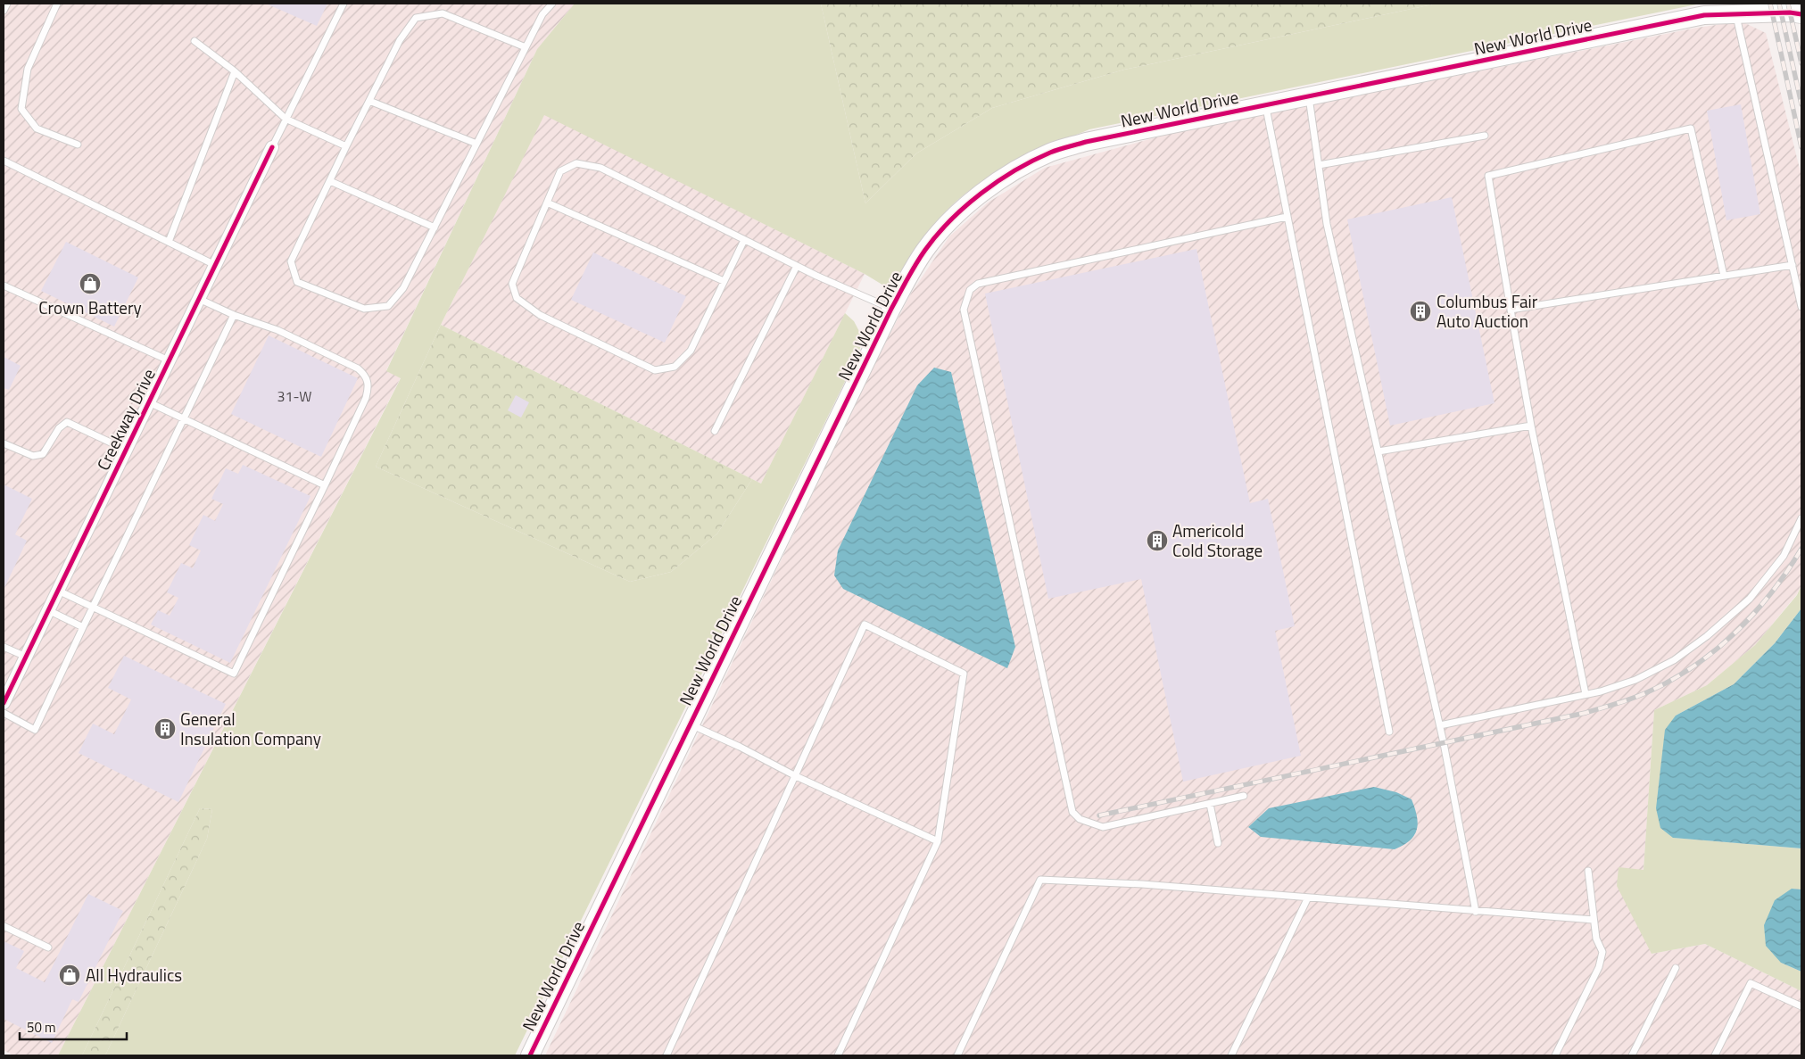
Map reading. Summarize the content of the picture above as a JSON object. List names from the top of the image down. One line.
{"streets":{"street":["New World Drive","Creekway Drive"]},"places":{"shop":["Crown Battery","All Hydraulics"],"building":["Columbus Fair Auto Auction","Americold Cold Storage","General Insulation Company"]},"house_numbers":["31-W"],"scale_bar":"50 m"}
